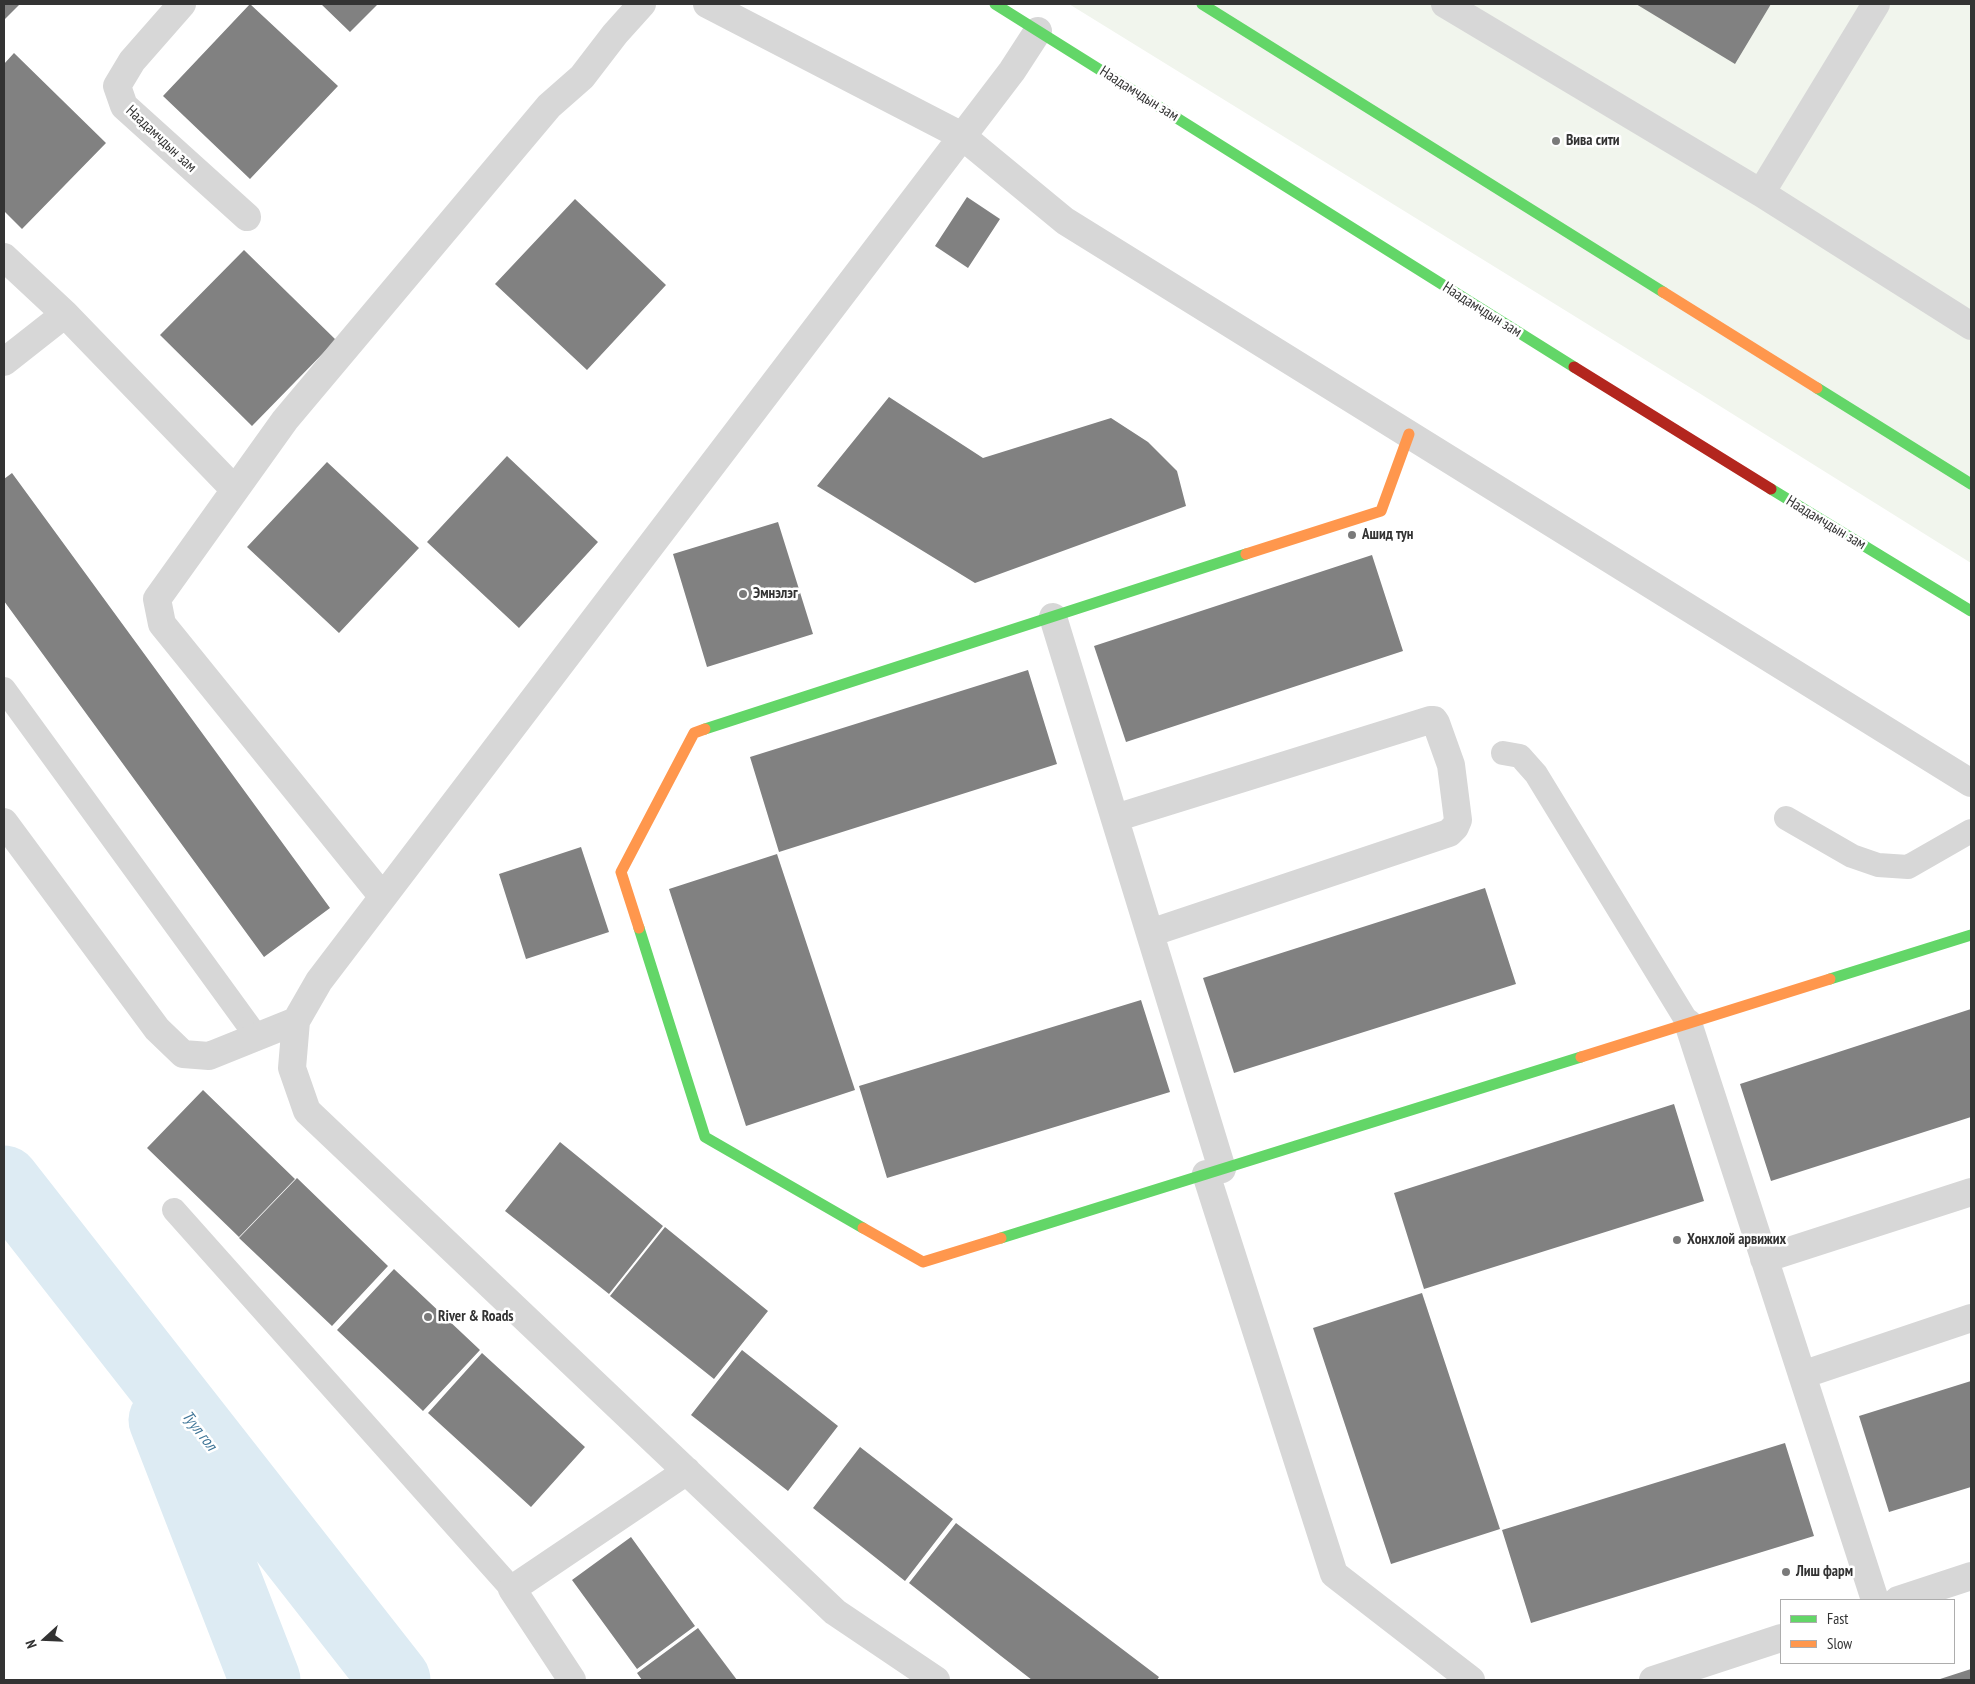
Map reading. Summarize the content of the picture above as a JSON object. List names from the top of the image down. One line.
{"streets":{"main road":["Наадамчдын зам"]},"water":["Туул гол"],"places":["Вива сити","Ашид тун","Эмнэлэг","Хонхлой арвижих","River & Roads","Лиш фарм"],"legend":["Fast","Slow"],"north":"left"}
